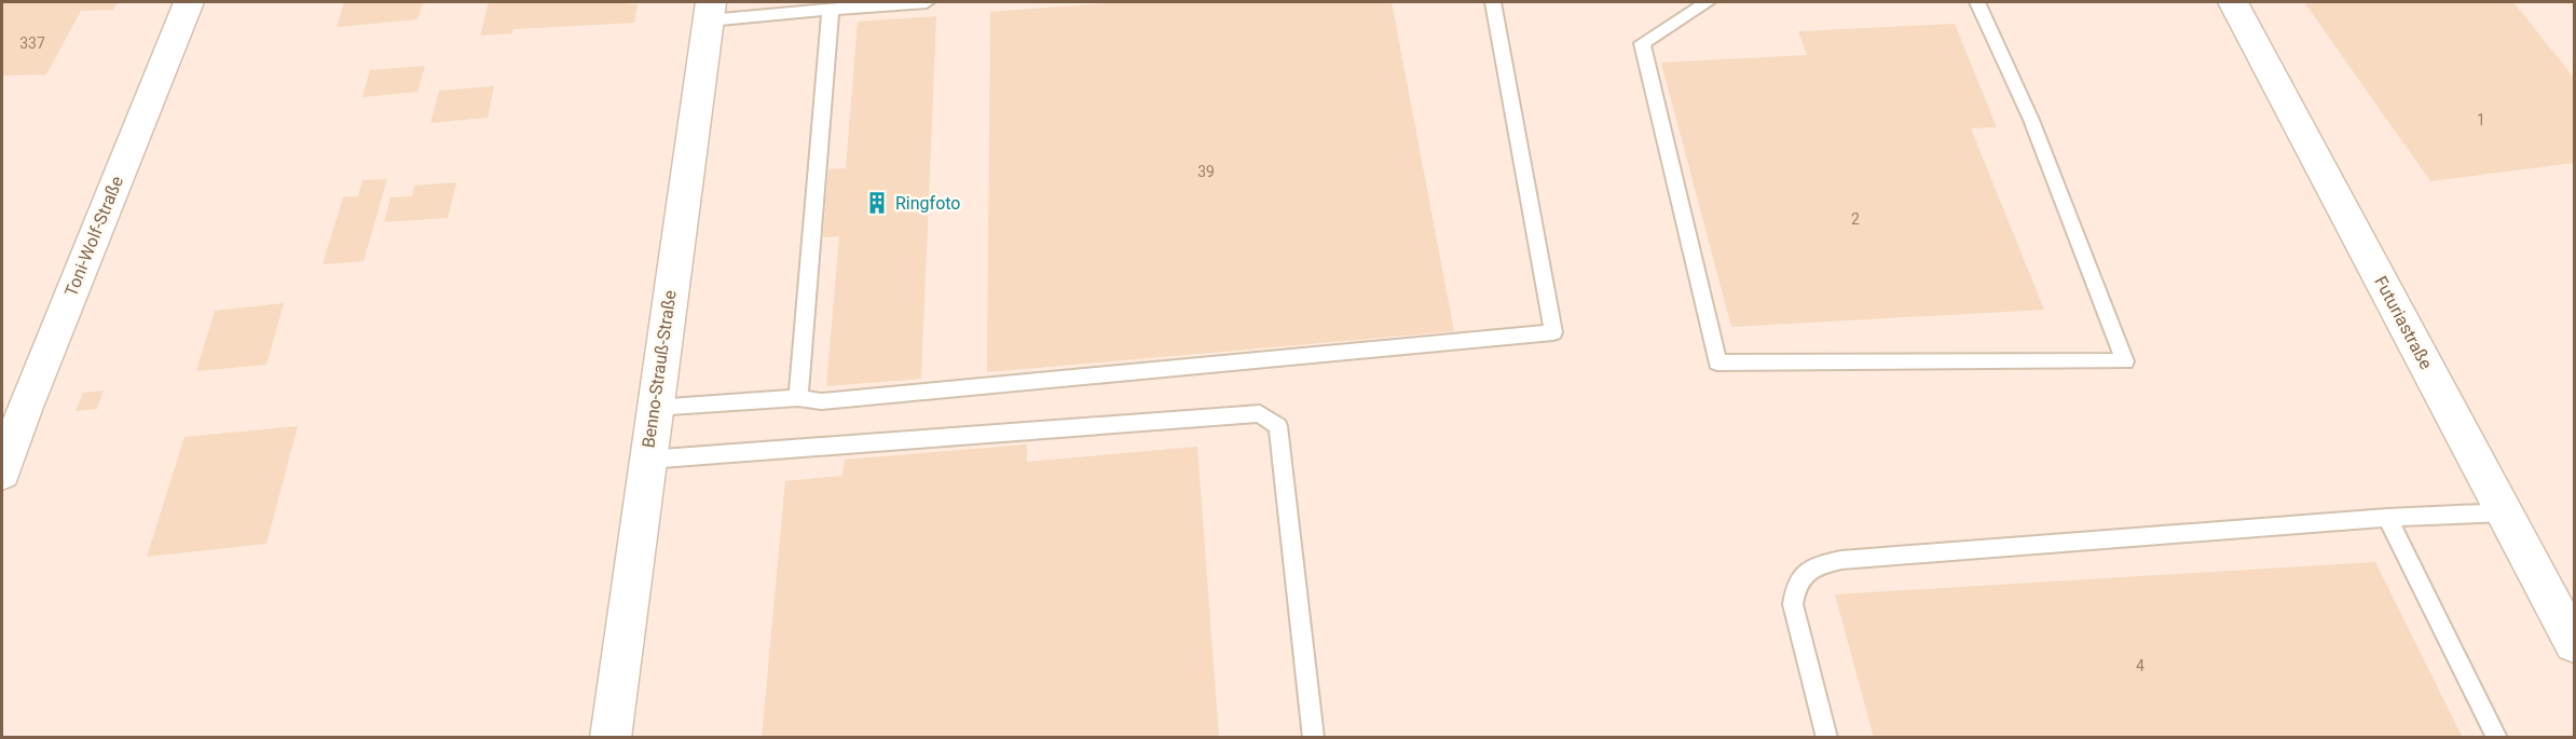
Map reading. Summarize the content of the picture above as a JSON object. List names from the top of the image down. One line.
{"streets":{"street":["Toni-Wolf-Straße","Futuriastraße","Benno-Strauß-Straße"]},"places":{"building":["Ringfoto"]},"house_numbers":["337","1","39","2","4"]}
